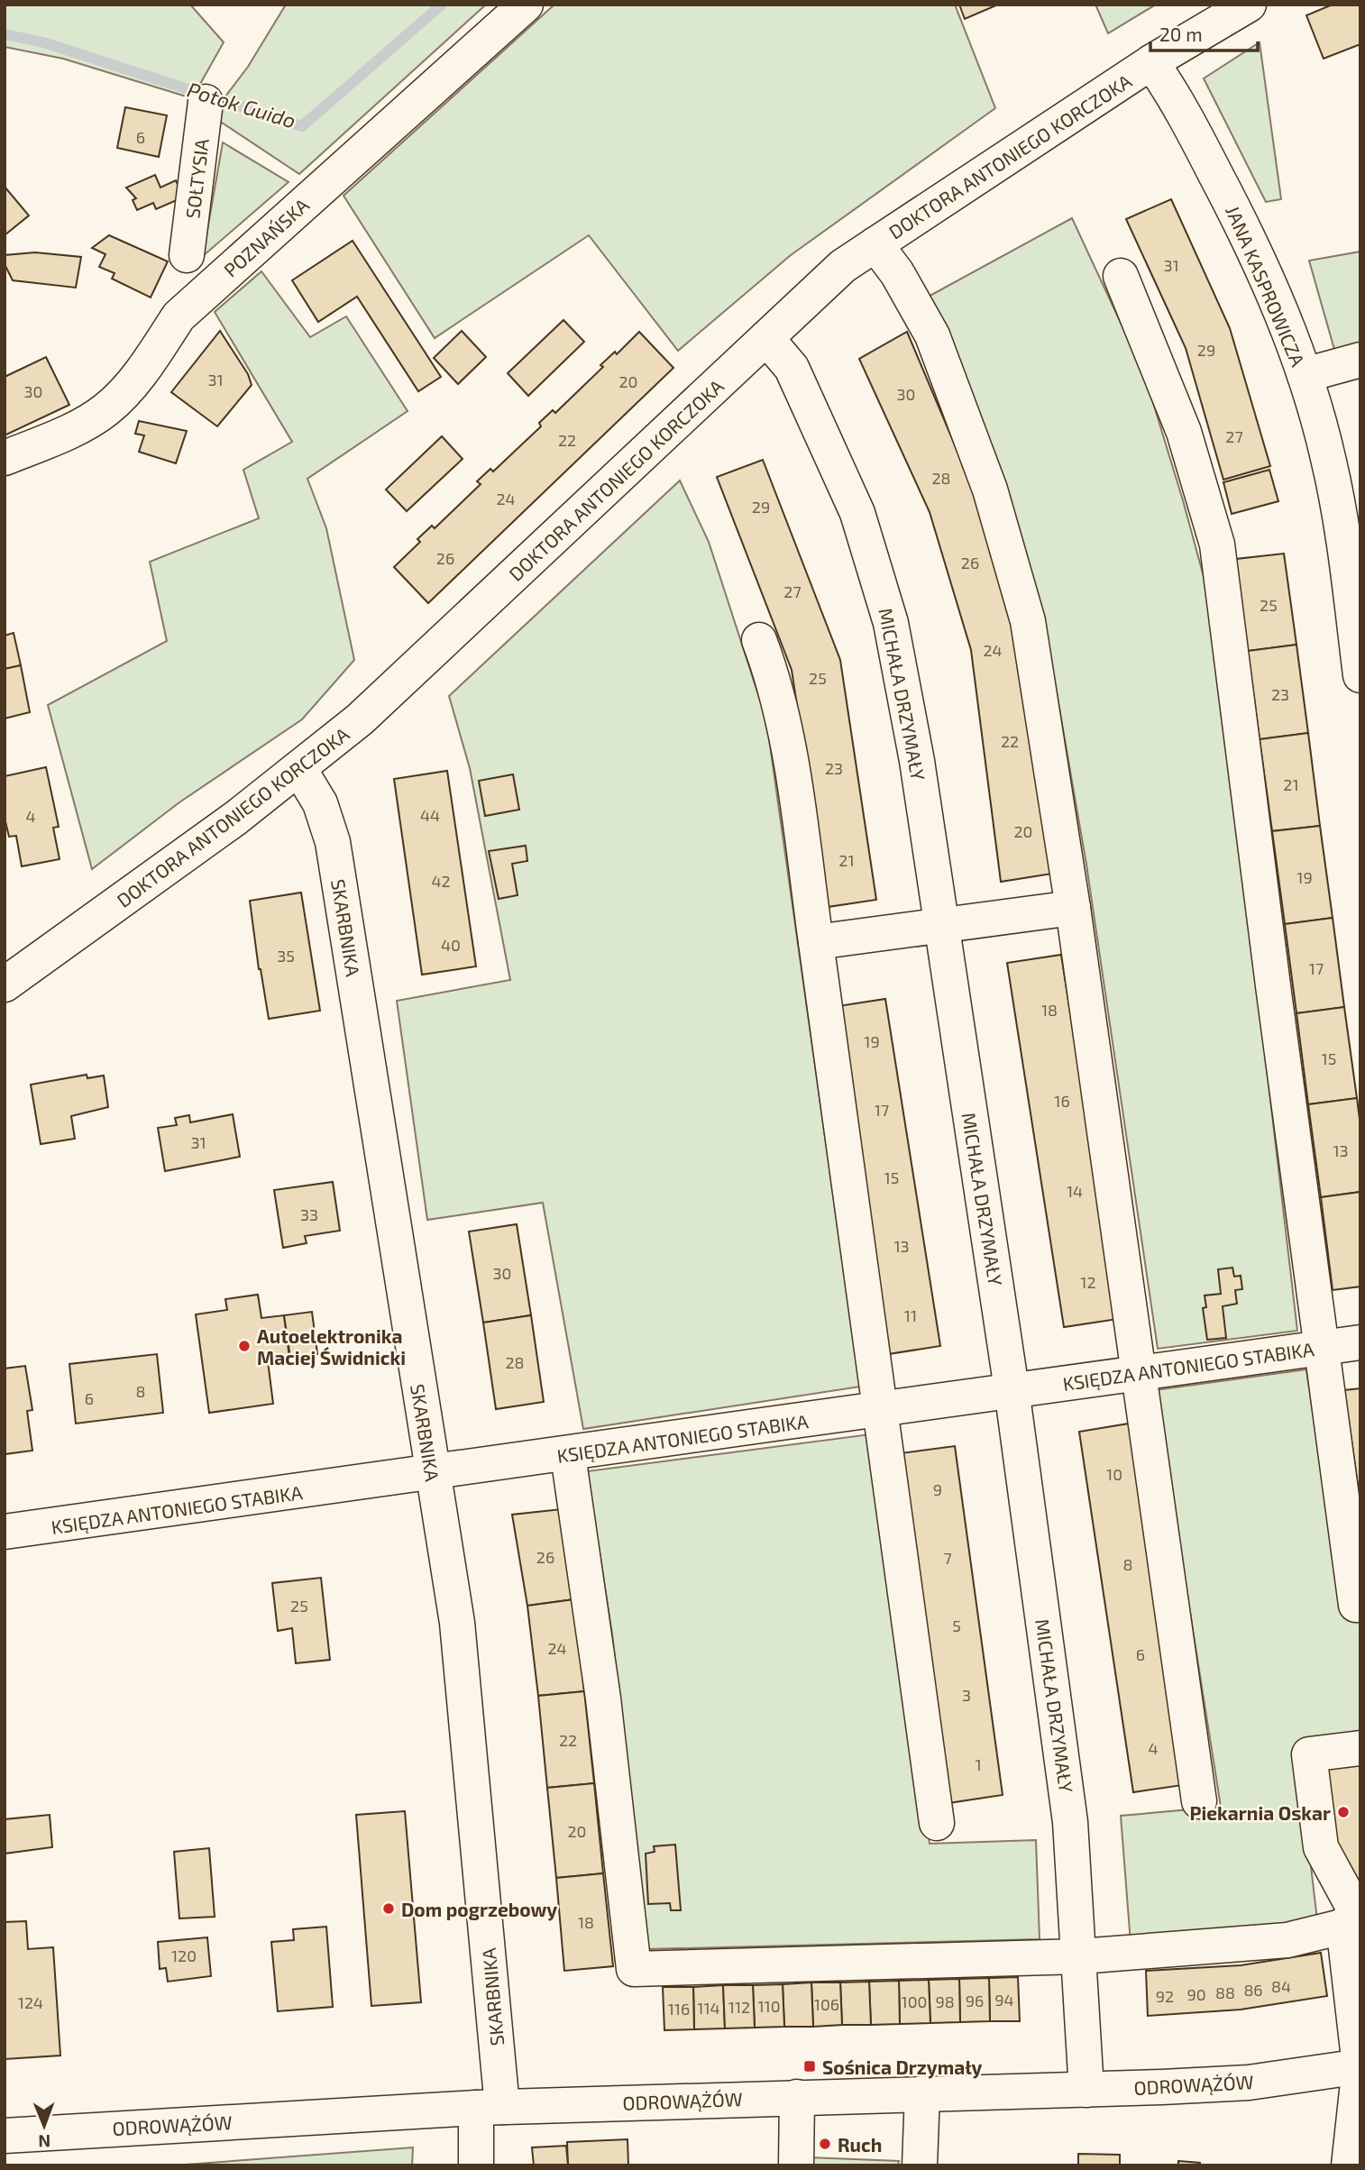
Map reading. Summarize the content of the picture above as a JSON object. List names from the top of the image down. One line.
{"streets":{"street":["DOKTORA ANTONIEGO KORCZOKA","SOŁTYSIA","POZNAŃSKA","JANA KASPROWICZA","MICHAŁA DRZYMAŁY","SKARBNIKA","KSIĘDZA ANTONIEGO STABIKA","ODROWĄŻÓW"]},"crossings":[["DOKTORA ANTONIEGO KORCZOKA","JANA KASPROWICZA"],["DOKTORA ANTONIEGO KORCZOKA","MICHAŁA DRZYMAŁY"],["DOKTORA ANTONIEGO KORCZOKA","SKARBNIKA"],["MICHAŁA DRZYMAŁY","KSIĘDZA ANTONIEGO STABIKA"],["MICHAŁA DRZYMAŁY","ODROWĄŻÓW"],["SKARBNIKA","KSIĘDZA ANTONIEGO STABIKA"],["SKARBNIKA","ODROWĄŻÓW"]],"water":["Potok Guido"],"places":{"other":["Autoelektronika Maciej Świdnicki","Piekarnia Oskar","Dom pogrzebowy","Ruch"],"transit":["Sośnica Drzymały"]},"house_numbers":["6","31","29","31","20","30","30","27","22","28","24","29","26","26","27","25","24","25","23","22","23","21","44","4","20","21","19","42","40","35","17","18","19","15","16","17","31","13","15","14","33","13","30","12","11","28","8","6","10","9","26","7","8","25","5","24","6","3","22","4","1","20","18","120","84","86","88","90","92","94","96","100","98","124","106","110","112","114","116"],"scale_bar":"20 m","north":"bottom"}
